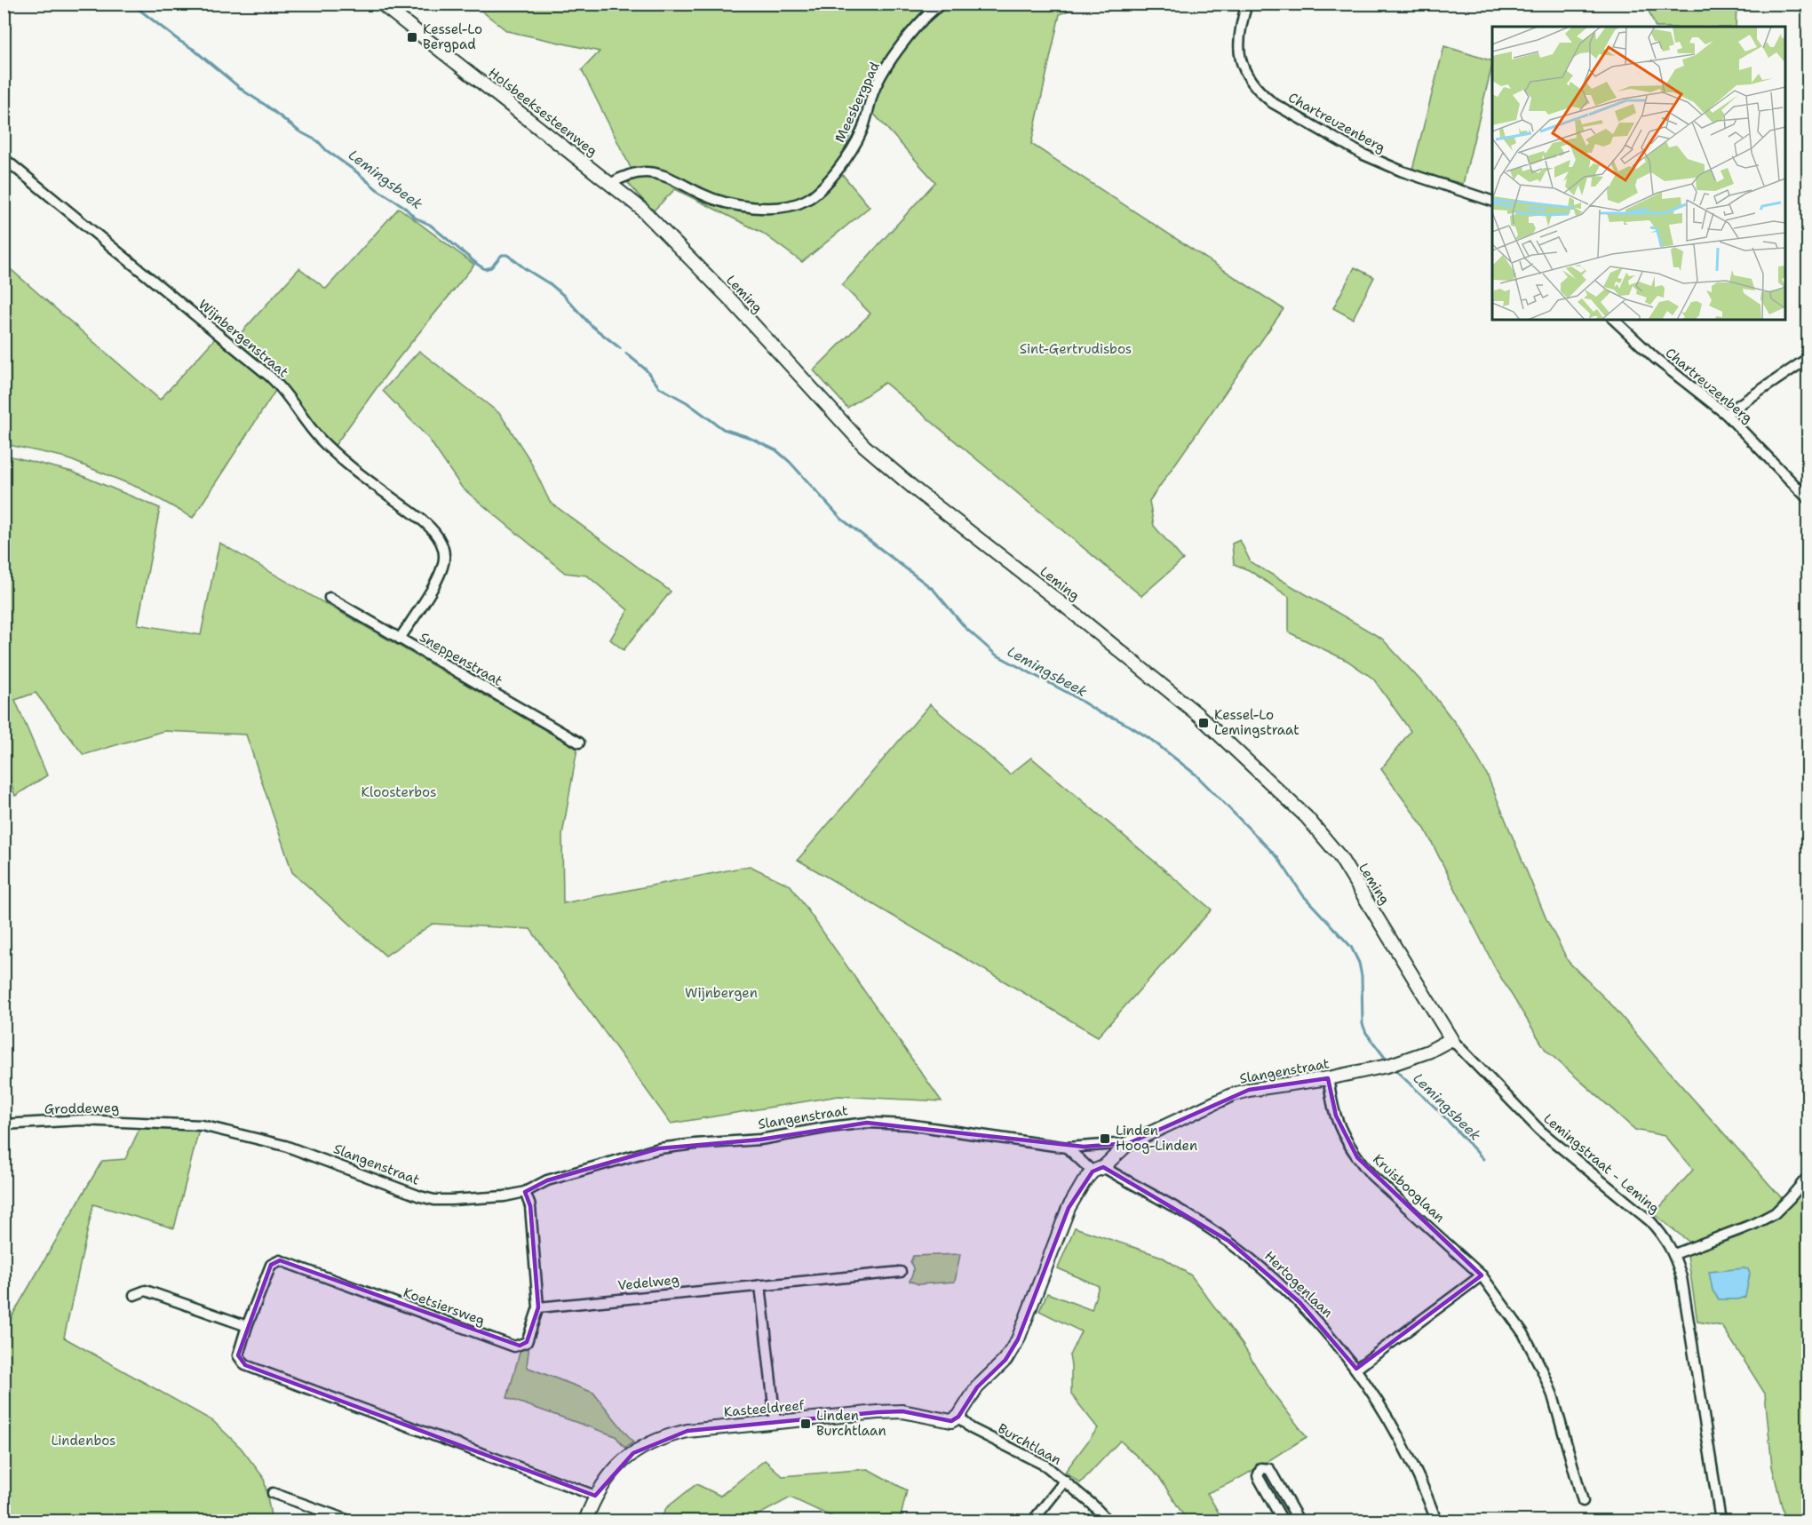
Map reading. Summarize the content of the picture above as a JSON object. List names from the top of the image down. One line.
{"streets":{"street":["Meesbergpad","Holsbeeksesteenweg","Chartreuzenberg","Leming","Wijnbergenstraat","Sneppenstraat","Slangenstraat","Groddeweg","Lemingstraat - Leming","Kruisbooglaan","Vedelweg","Hertogenlaan","Koetsiersweg","Kasteeldreef","Burchtlaan"]},"crossings":[["Meesbergpad","Holsbeeksesteenweg"],["Meesbergpad","Leming"],["Holsbeeksesteenweg","Leming"],["Leming","Slangenstraat"],["Leming","Lemingstraat - Leming"],["Wijnbergenstraat","Sneppenstraat"],["Slangenstraat","Groddeweg"],["Slangenstraat","Lemingstraat - Leming"],["Slangenstraat","Kruisbooglaan"],["Slangenstraat","Hertogenlaan"],["Slangenstraat","Koetsiersweg"],["Vedelweg","Koetsiersweg"],["Koetsiersweg","Kasteeldreef"],["Kasteeldreef","Burchtlaan"]],"water":["Lemingsbeek"],"parks":["Sint-Gertrudisbos","Kloosterbos","Wijnbergen","Lindenbos"],"places":{"transit":["Kessel-Lo Bergpad","Kessel-Lo Lemingstraat","Linden Hoog-Linden","Linden Burchtlaan"]}}
